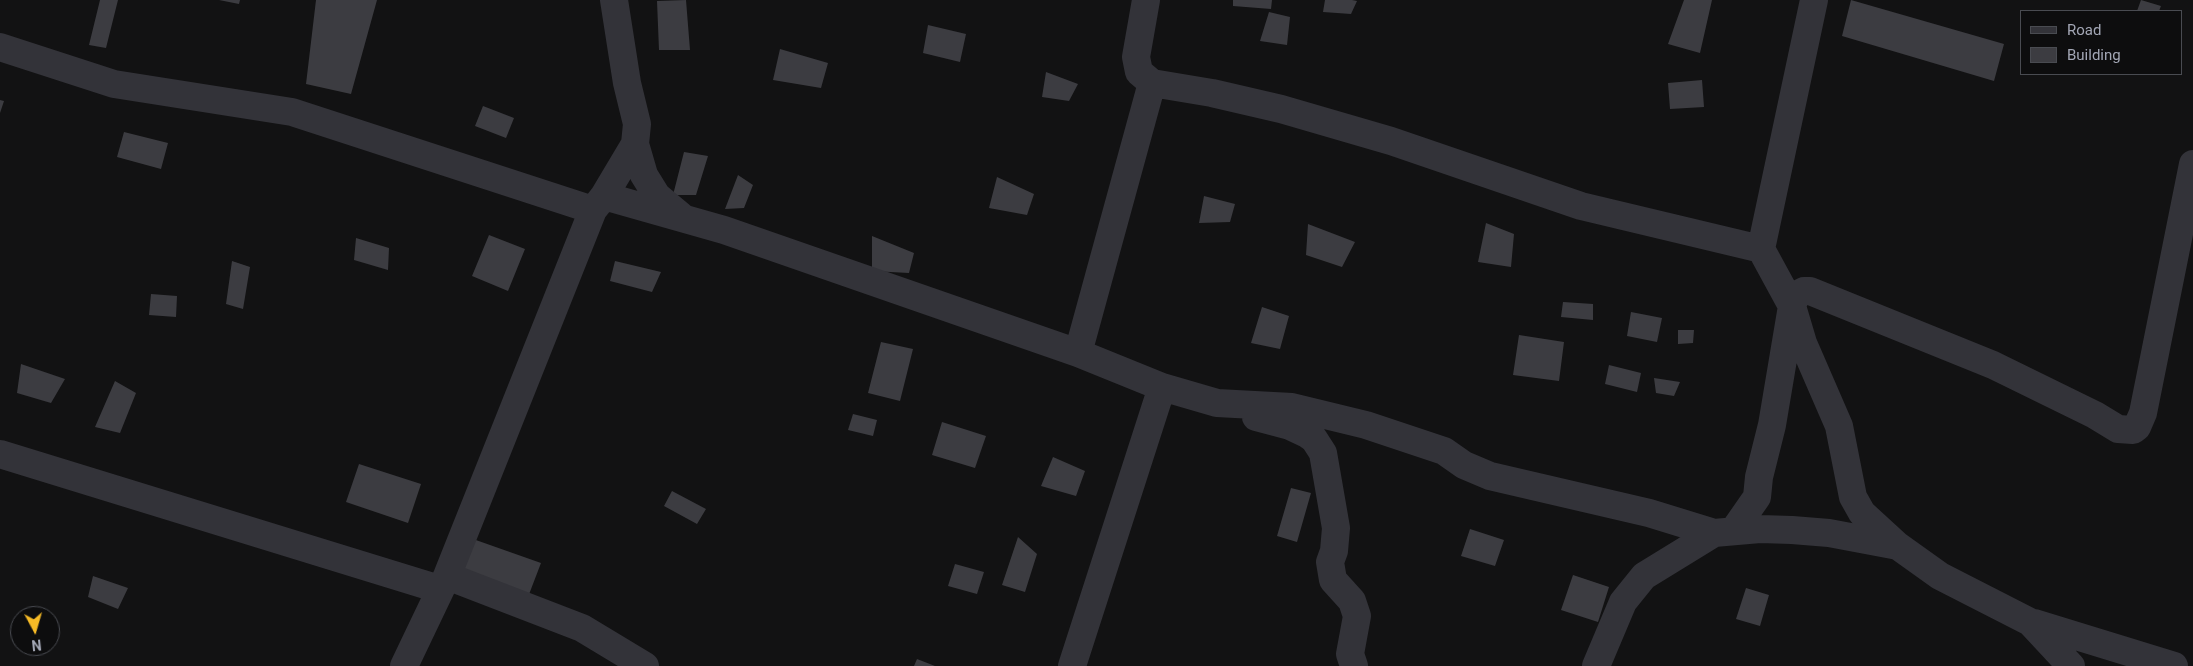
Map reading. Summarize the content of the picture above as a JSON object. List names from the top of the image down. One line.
{"legend":["Road","Building"],"north":"bottom"}
